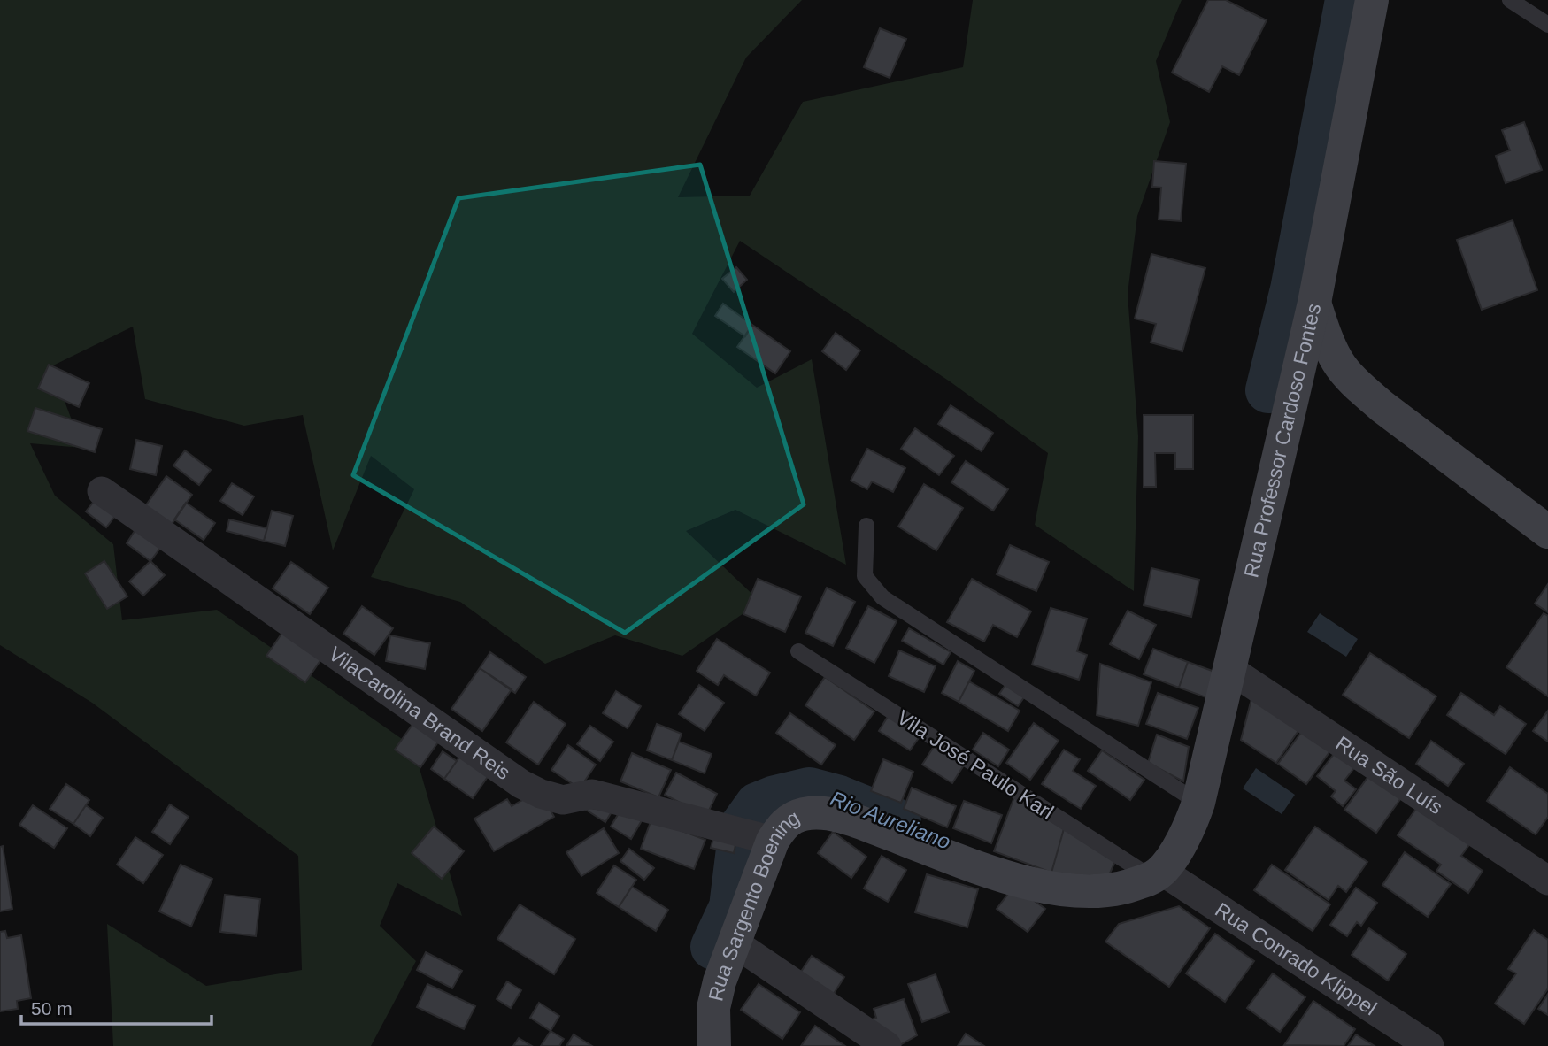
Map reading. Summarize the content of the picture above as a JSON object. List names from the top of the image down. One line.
{"streets":{"street":["Rua Professor Cardoso Fontes","VilaCarolina Brand Reis","Rua São Luís","Rua Sargento Boening","Rua Conrado Klippel"],"lane":["Vila José Paulo Karl"]},"crossings":[["Rua Professor Cardoso Fontes","Vila José Paulo Karl"],["Rua Professor Cardoso Fontes","Rua São Luís"],["Rua Professor Cardoso Fontes","Rua Sargento Boening"],["Rua Professor Cardoso Fontes","Rua Conrado Klippel"],["VilaCarolina Brand Reis","Rua Sargento Boening"],["Vila José Paulo Karl","Rua Sargento Boening"],["Vila José Paulo Karl","Rua Conrado Klippel"],["Rua Sargento Boening","Rua Conrado Klippel"]],"water":["Rio Aureliano"],"scale_bar":"50 m"}
